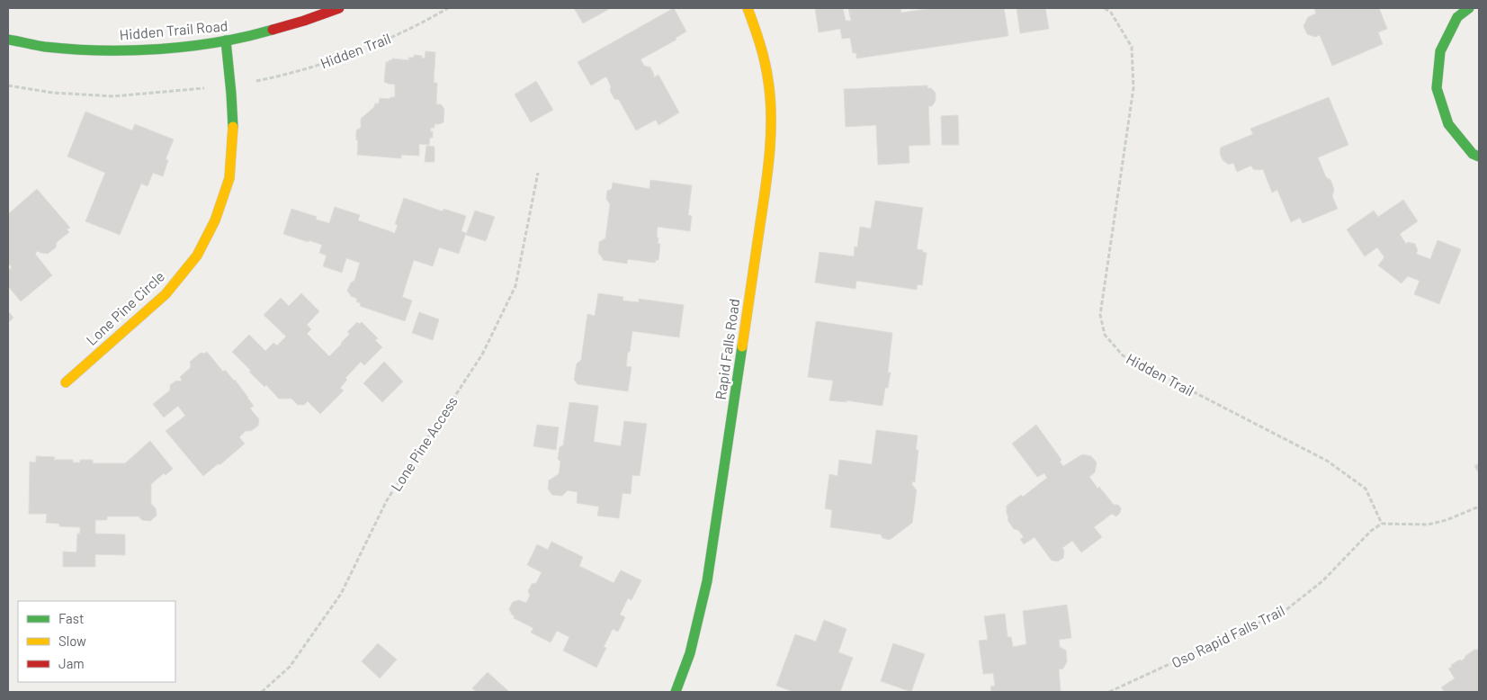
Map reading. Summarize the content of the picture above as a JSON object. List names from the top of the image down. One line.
{"streets":{"street":["Hidden Trail Road","Lone Pine Circle","Rapid Falls Road"],"path":["Hidden Trail","Lone Pine Access","Oso Rapid Falls Trail"]},"crossings":[["Hidden Trail Road","Lone Pine Circle"],["Hidden Trail","Oso Rapid Falls Trail"]],"legend":["Fast","Slow","Jam"]}
